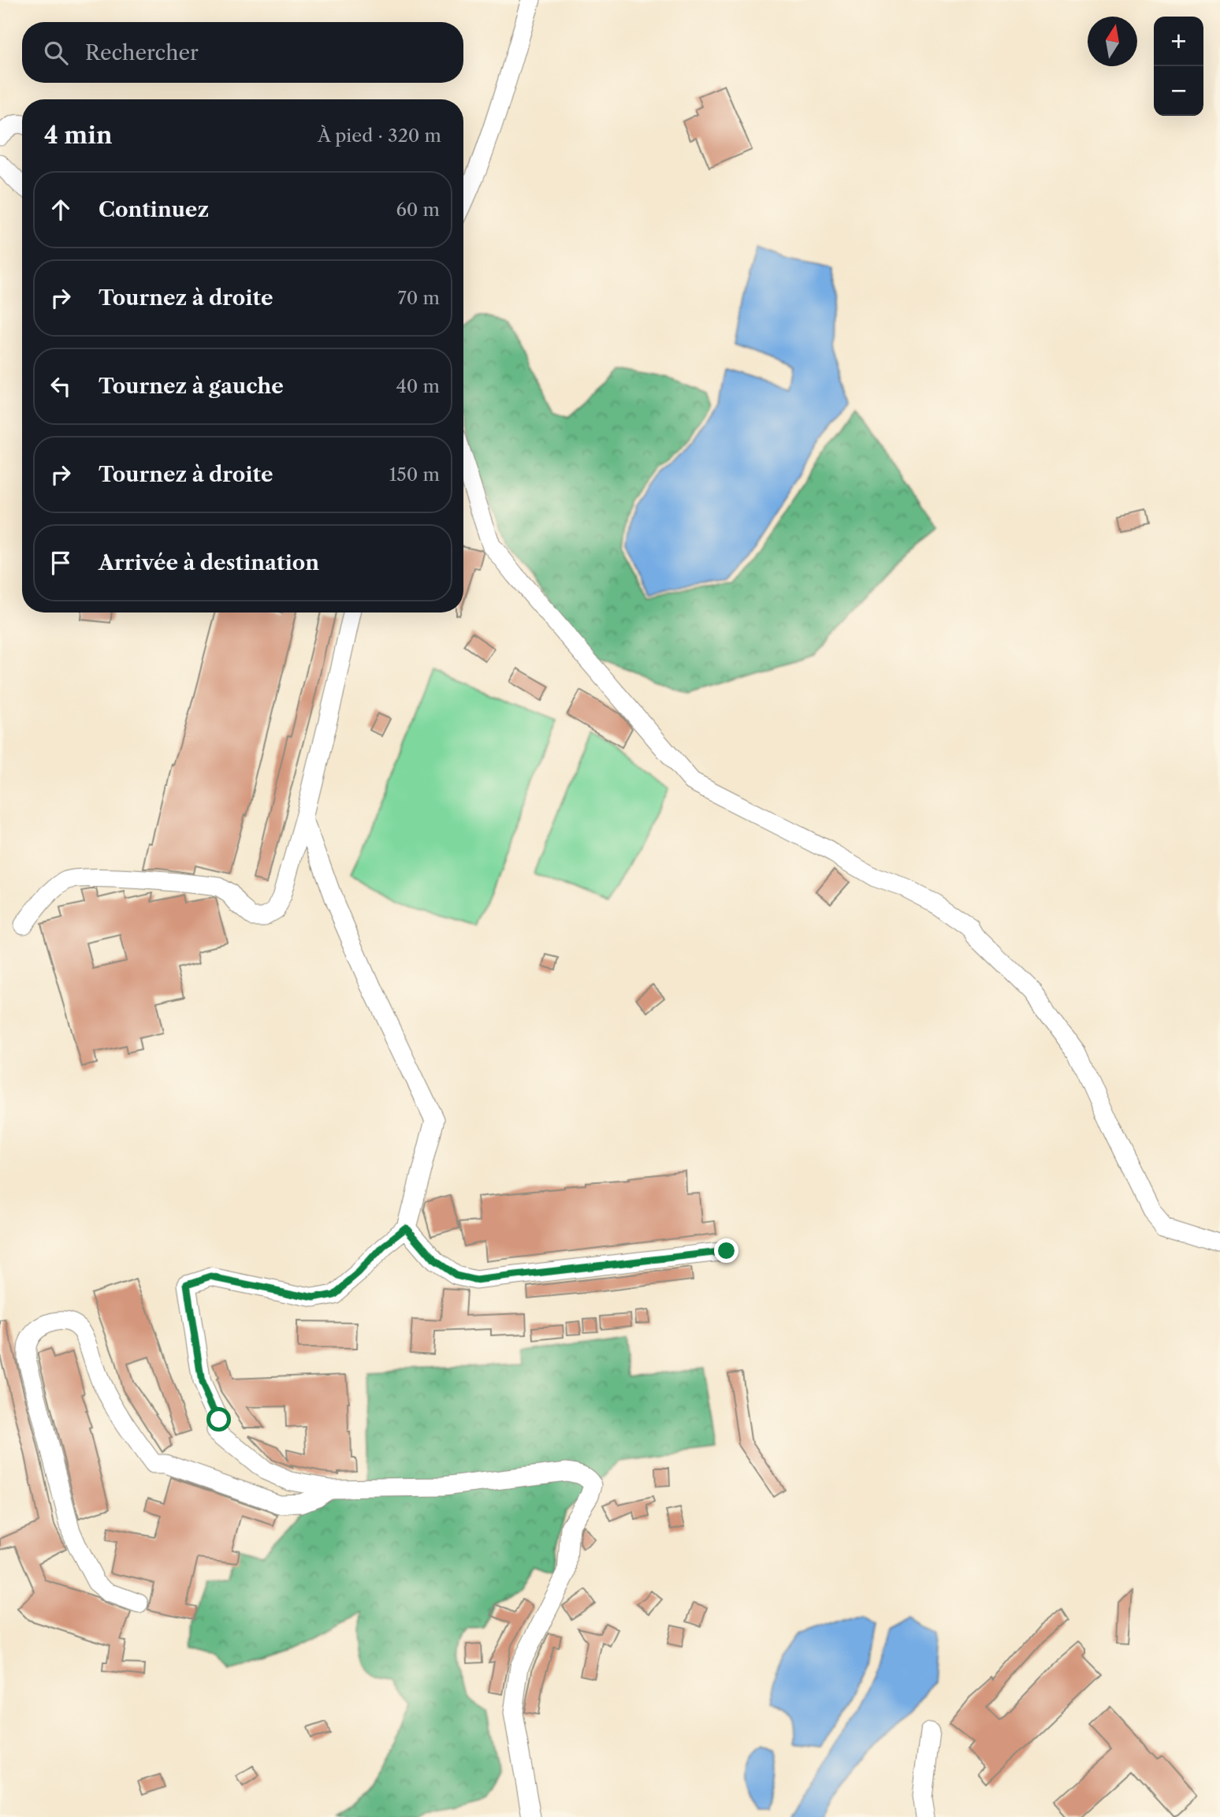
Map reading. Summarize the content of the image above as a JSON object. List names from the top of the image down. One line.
{"north":"top","page":{"map_buttons":["+","−"],"search":"Rechercher","heading":["4 min","À pied · 320 m"],"list":[["Continuez","60 m"],["Tournez à droite","70 m"],["Tournez à gauche","40 m"],["Tournez à droite","150 m"],"Arrivée à destination"]}}
